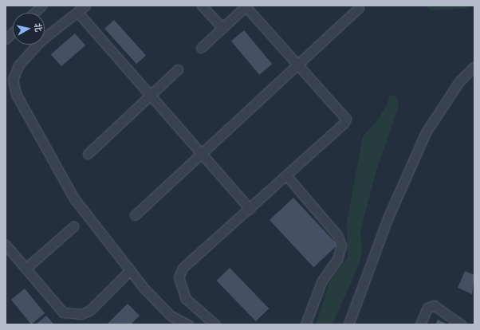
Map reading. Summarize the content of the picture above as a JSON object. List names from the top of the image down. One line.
{"north":"right"}
